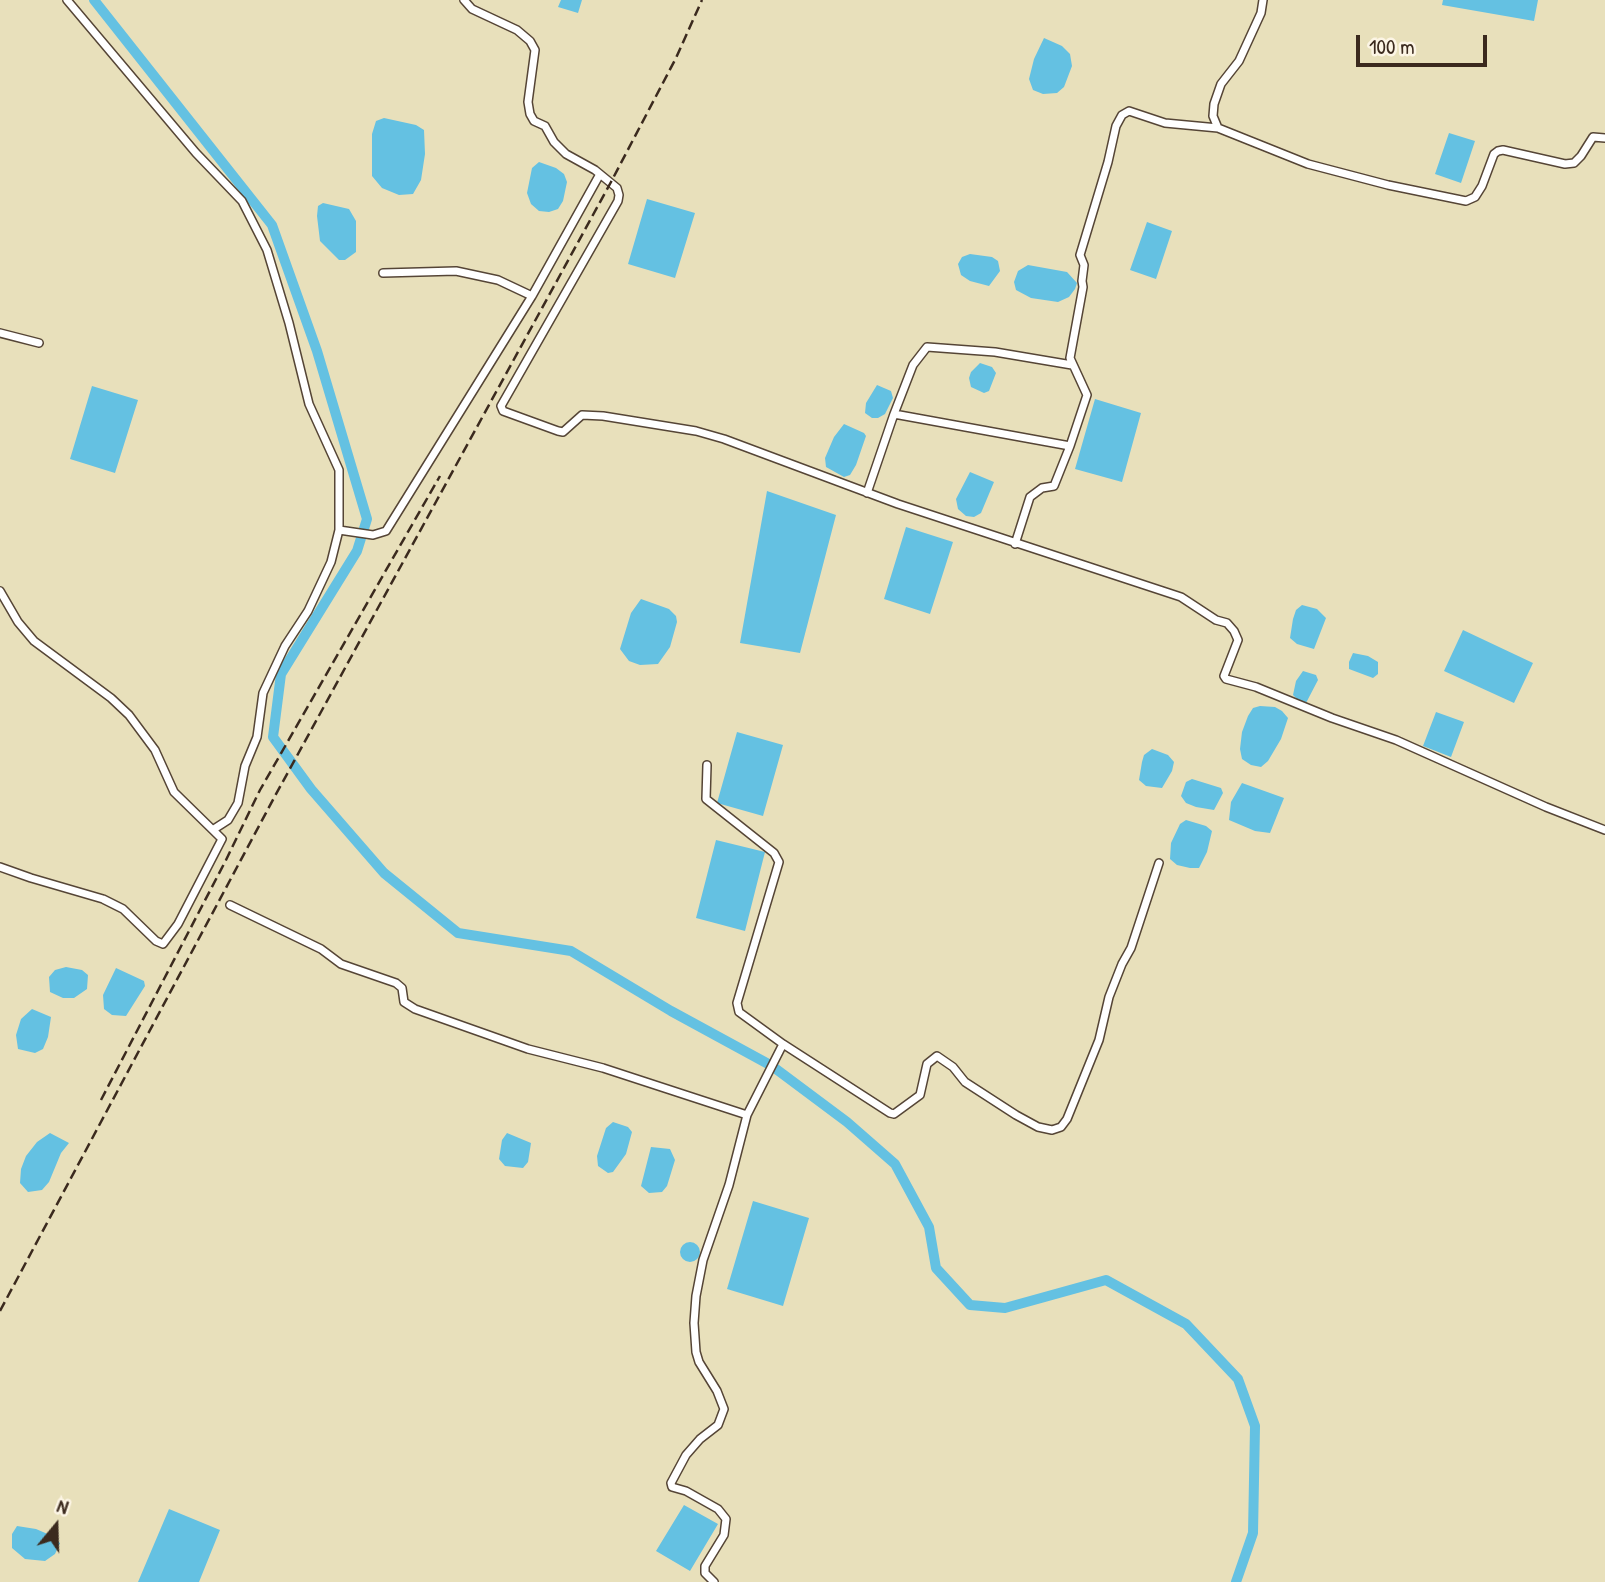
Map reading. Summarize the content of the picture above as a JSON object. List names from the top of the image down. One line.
{"scale_bar":"100 m","north":"top"}
